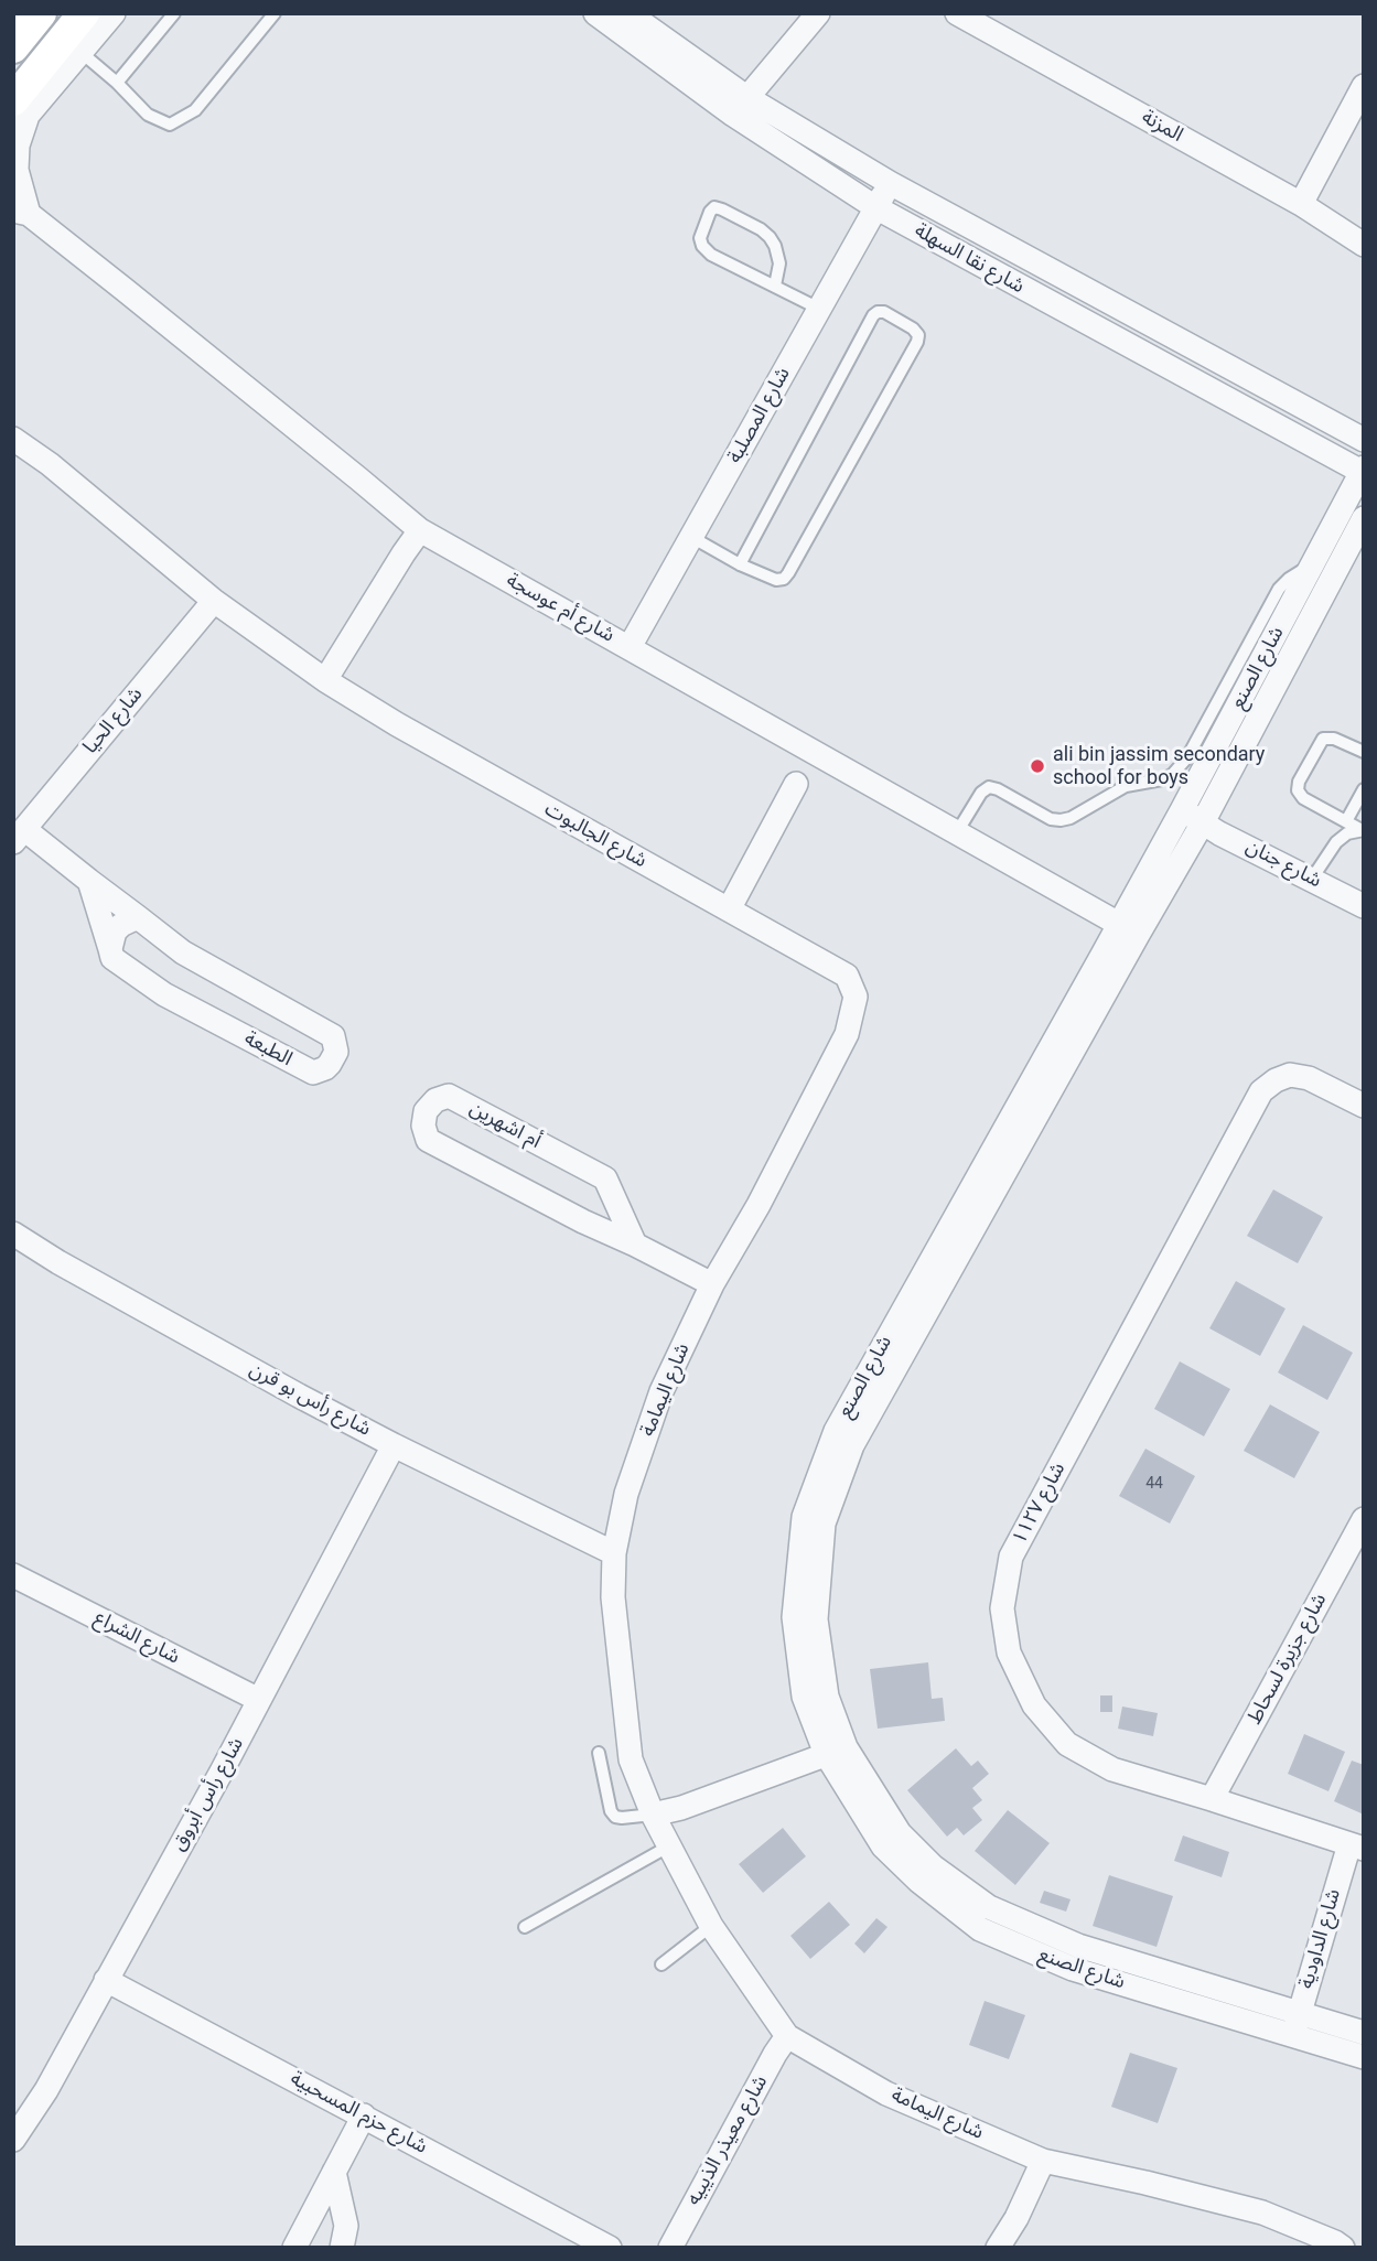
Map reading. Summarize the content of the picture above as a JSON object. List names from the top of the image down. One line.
{"streets":{"street":["المزنة","شارع نقا السهلة","شارع المصلبة","شارع أم عوسجة","شارع الصنع","شارع الحيا","شارع الجالبوت","شارع جنان","الطبعة","أم اشهرين","شارع اليمامة","شارع رأس بو قرن","شارع ١١٢٧","شارع الشراع","شارع جزيرة لسحاط","شارع رأس أبروق","شارع الداودية","شارع حزم المسحبية","شارع معيذر الذيبيه"]},"crossings":[["شارع نقا السهلة","شارع المصلبة"],["شارع نقا السهلة","شارع الصنع"],["شارع المصلبة","شارع أم عوسجة"],["شارع أم عوسجة","شارع الصنع"],["شارع الصنع","شارع جنان"],["شارع الصنع","شارع الداودية"],["شارع الحيا","شارع الجالبوت"],["شارع الحيا","الطبعة"],["شارع الجالبوت","شارع اليمامة"],["أم اشهرين","شارع اليمامة"],["شارع اليمامة","شارع رأس بو قرن"],["شارع اليمامة","شارع معيذر الذيبيه"],["شارع رأس بو قرن","شارع رأس أبروق"],["شارع ١١٢٧","شارع جزيرة لسحاط"],["شارع ١١٢٧","شارع الداودية"],["شارع الشراع","شارع رأس أبروق"],["شارع رأس أبروق","شارع حزم المسحبية"]],"places":["ali bin jassim secondary school for boys"],"house_numbers":["44"]}
